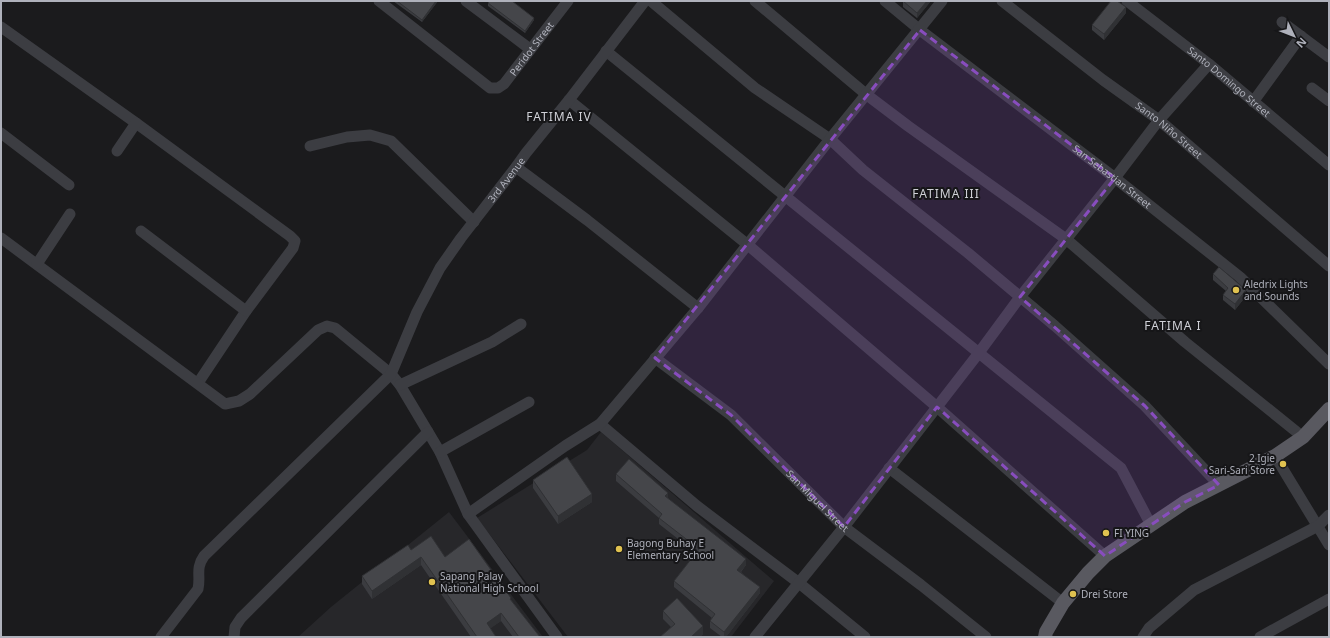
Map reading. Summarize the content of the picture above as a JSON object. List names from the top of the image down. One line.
{"streets":{"street":["Peridot Street","Santo Domingo Street","Santo Niño Street","San Sebastian Street","3rd Avenue","San Miguel Street"]},"districts":["FATIMA IV","FATIMA III","FATIMA I"],"places":["Aledrix Lights and Sounds","2 Igie Sari-Sari Store","FI YING","Bagong Buhay E Elementary School","Sapang Palay National High School","Drei Store"],"north":"bottom right"}
